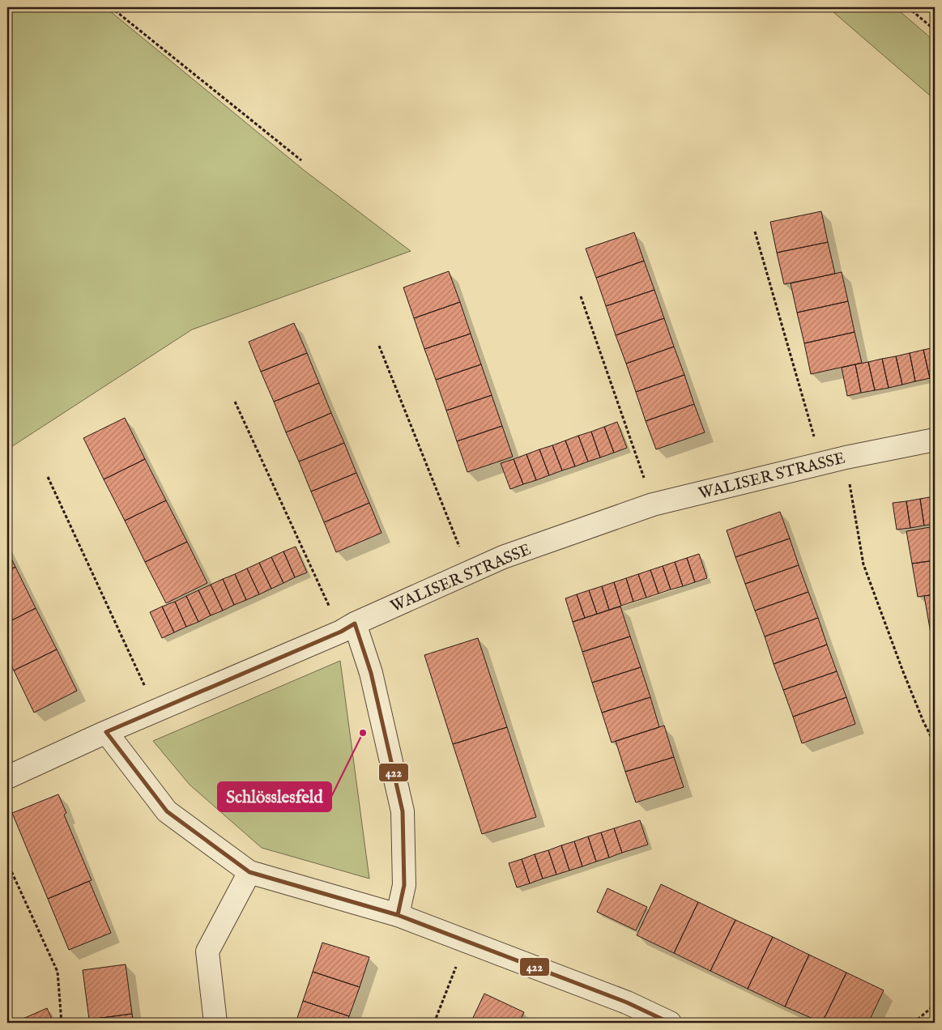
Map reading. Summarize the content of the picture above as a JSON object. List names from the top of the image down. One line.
{"streets":{"street":["WALISER STRASSE"]},"places":["Schlösslesfeld"],"lines":["transit line 422"]}
